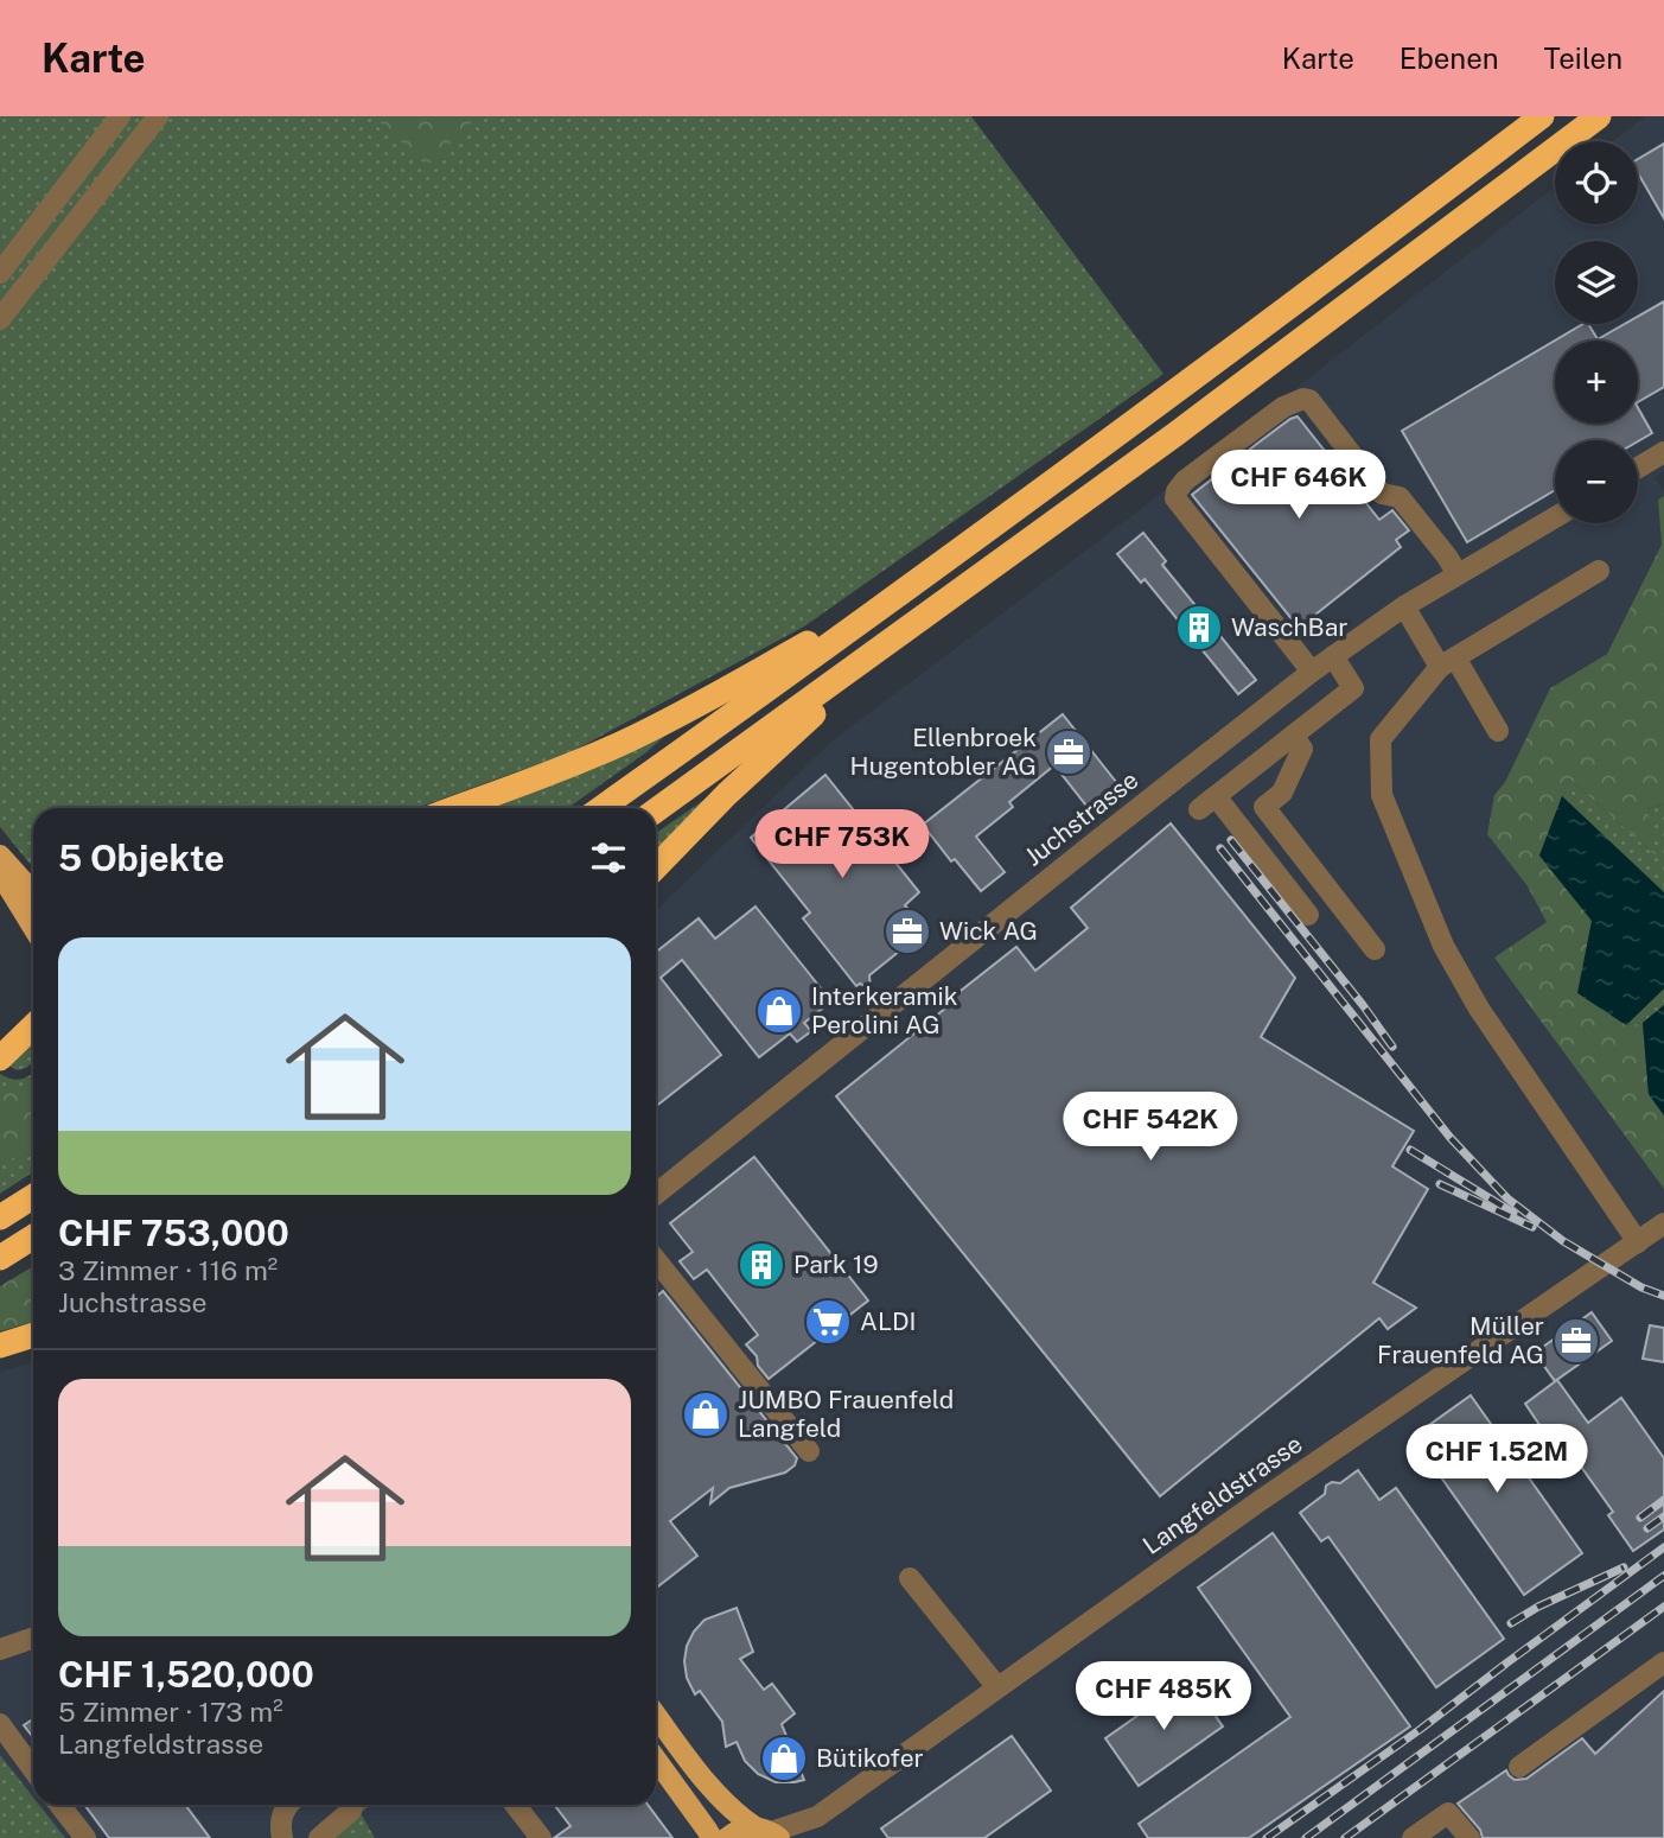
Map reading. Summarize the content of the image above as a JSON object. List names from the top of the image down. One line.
{"streets":{"street":["Juchstrasse","Langfeldstrasse"]},"places":{"building":["WaschBar","Park 19"],"office":["Ellenbroek Hugentobler AG","Wick AG","Müller Frauenfeld AG"],"shop":["Interkeramik Perolini AG","JUMBO Frauenfeld Langfeld","Bütikofer"],"supermarket":["ALDI"]},"page":{"header":"Karte","nav":["Karte","Ebenen","Teilen"],"map_buttons":["+","−"],"price":["CHF 646K","CHF 753K","CHF 542K","CHF 1.52M","CHF 485K"],"heading":"5 Objekte","list":[{"name":"CHF 753,000","note":"3 Zimmer · 116 m² · Juchstrasse"},{"name":"CHF 1,520,000","note":"5 Zimmer · 173 m² · Langfeldstrasse"}]}}
